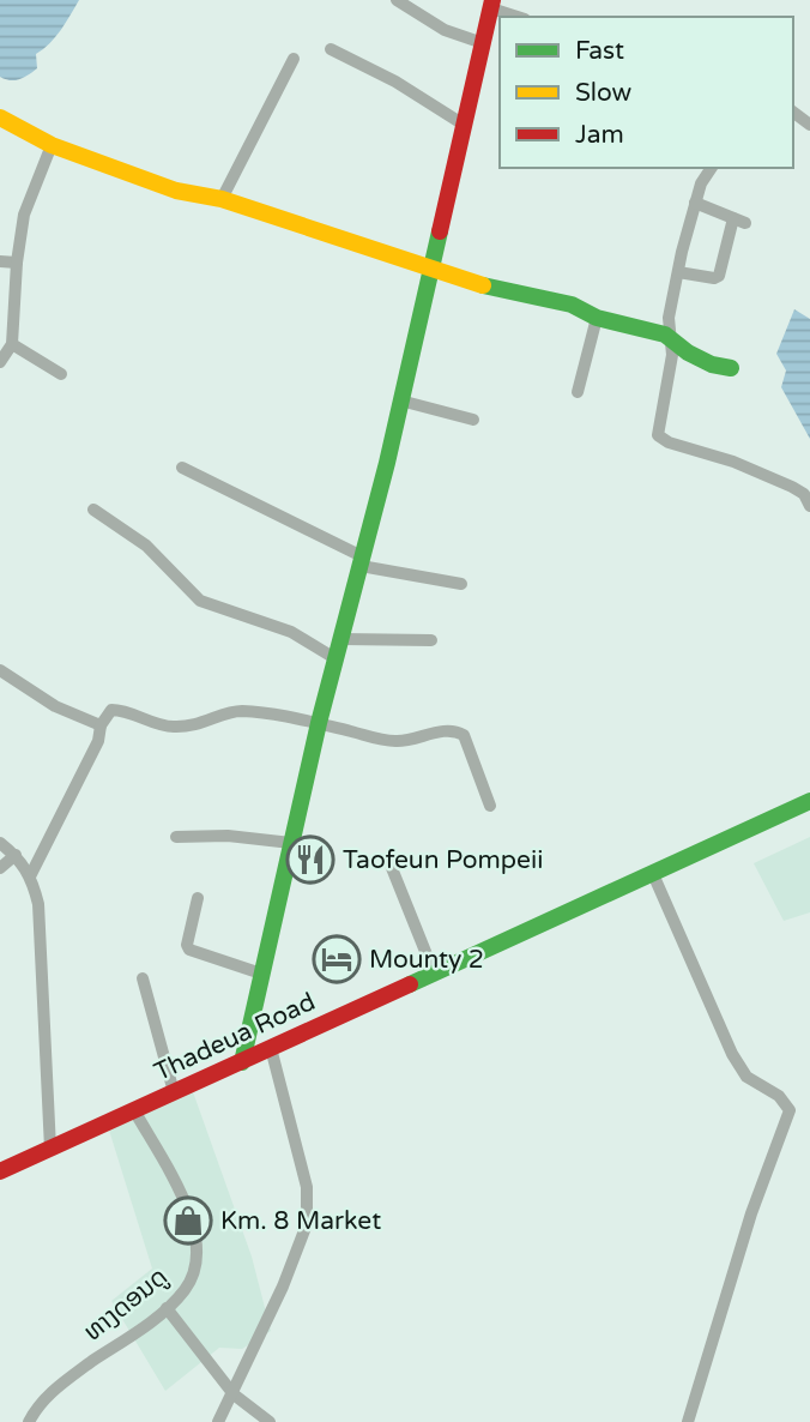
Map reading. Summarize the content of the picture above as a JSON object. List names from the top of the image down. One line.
{"streets":{"street":["Thadeua Road","ທາງດອນດູ"]},"crossings":[["Thadeua Road","ທາງດອນດູ"]],"places":{"restaurant":["Taofeun Pompeii"],"hotel":["Mounty 2"],"shop":["Km. 8 Market"]},"legend":["Fast","Slow","Jam"]}
